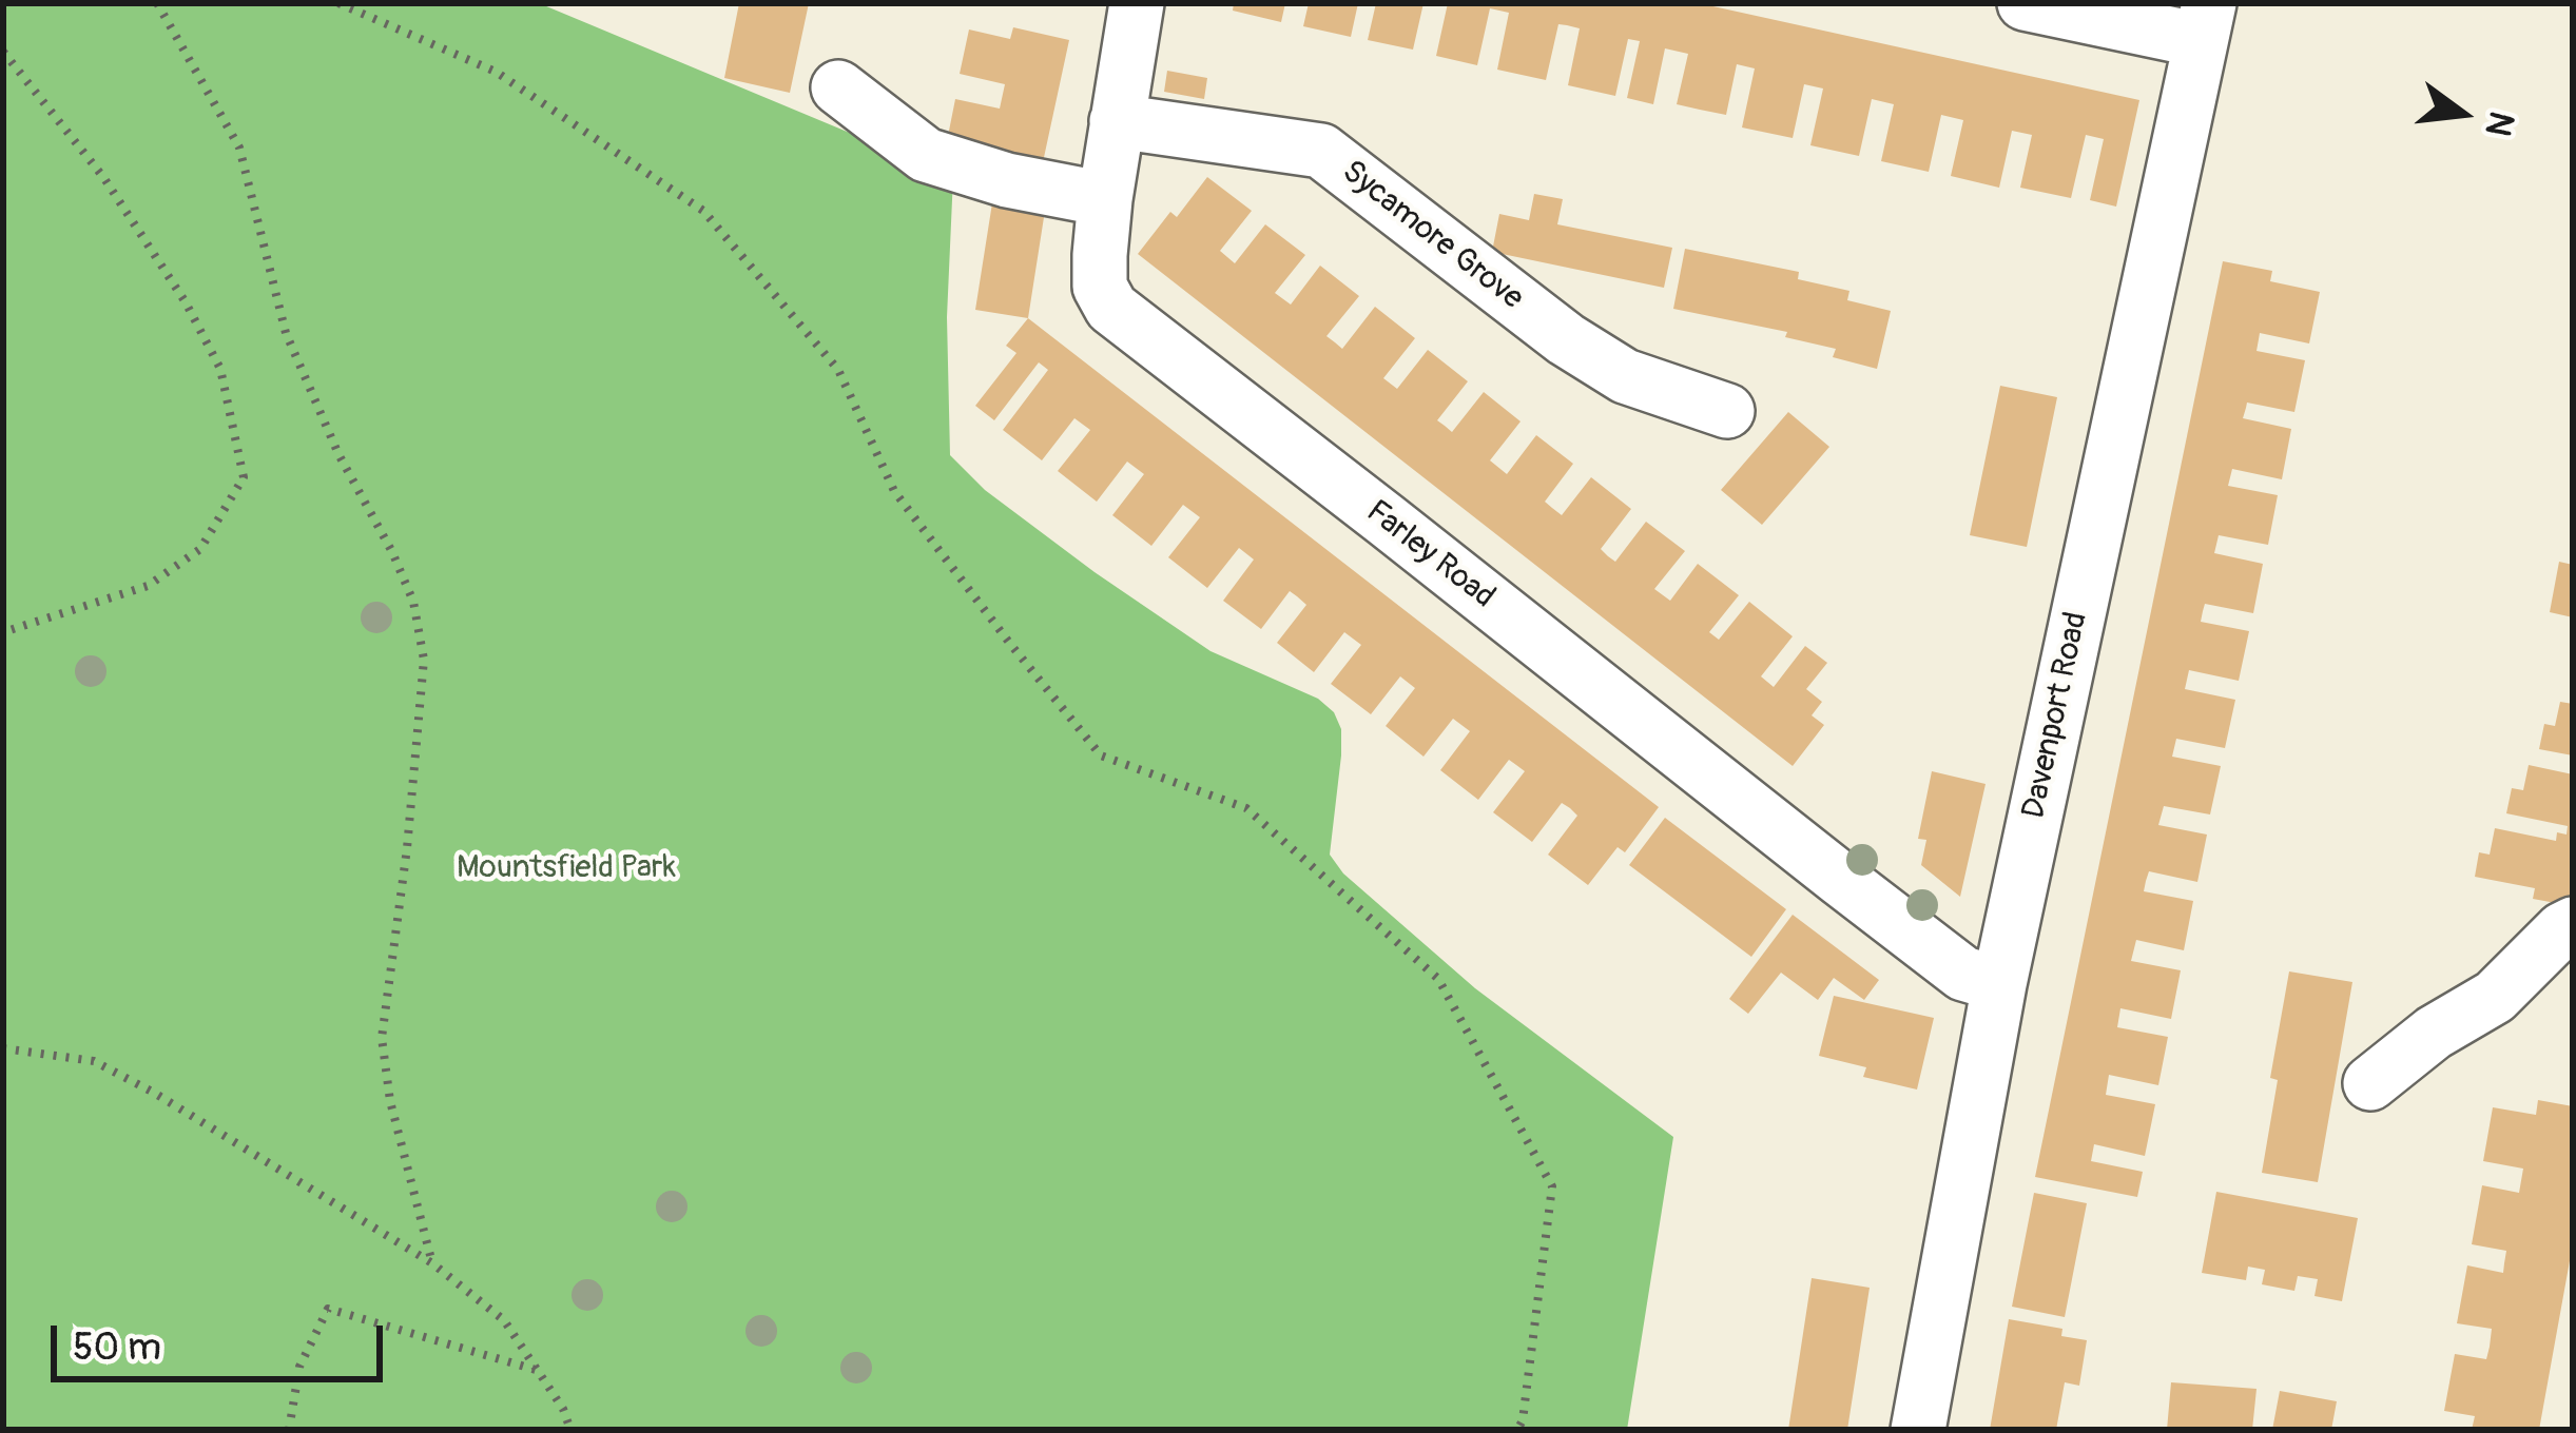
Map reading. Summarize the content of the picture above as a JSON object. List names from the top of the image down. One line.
{"streets":{"street":["Sycamore Grove","Farley Road","Davenport Road"]},"crossings":[["Sycamore Grove","Farley Road"],["Farley Road","Davenport Road"]],"parks":["Mountsfield Park"],"scale_bar":"50 m","north":"right"}
